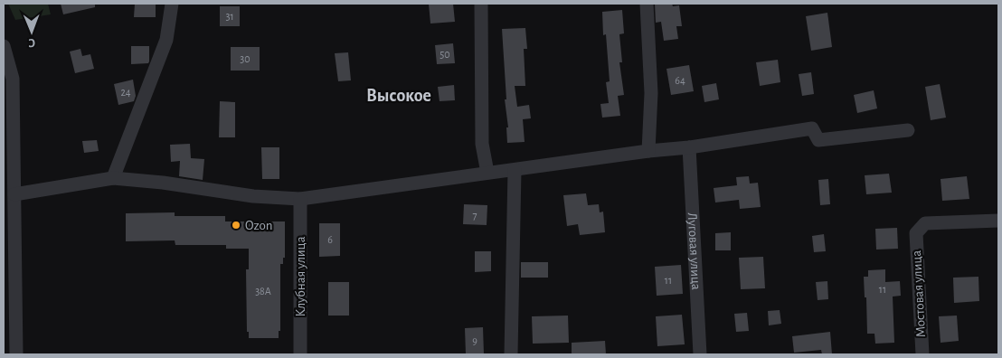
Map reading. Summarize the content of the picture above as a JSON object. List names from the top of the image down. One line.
{"streets":{"street":["Луговая улица","Клубная улица","Мостовая улица"]},"districts":["Высокое"],"places":["Ozon"],"house_numbers":["31","50","30","64","24","7","6","11","11","38А","9"],"north":"bottom"}
